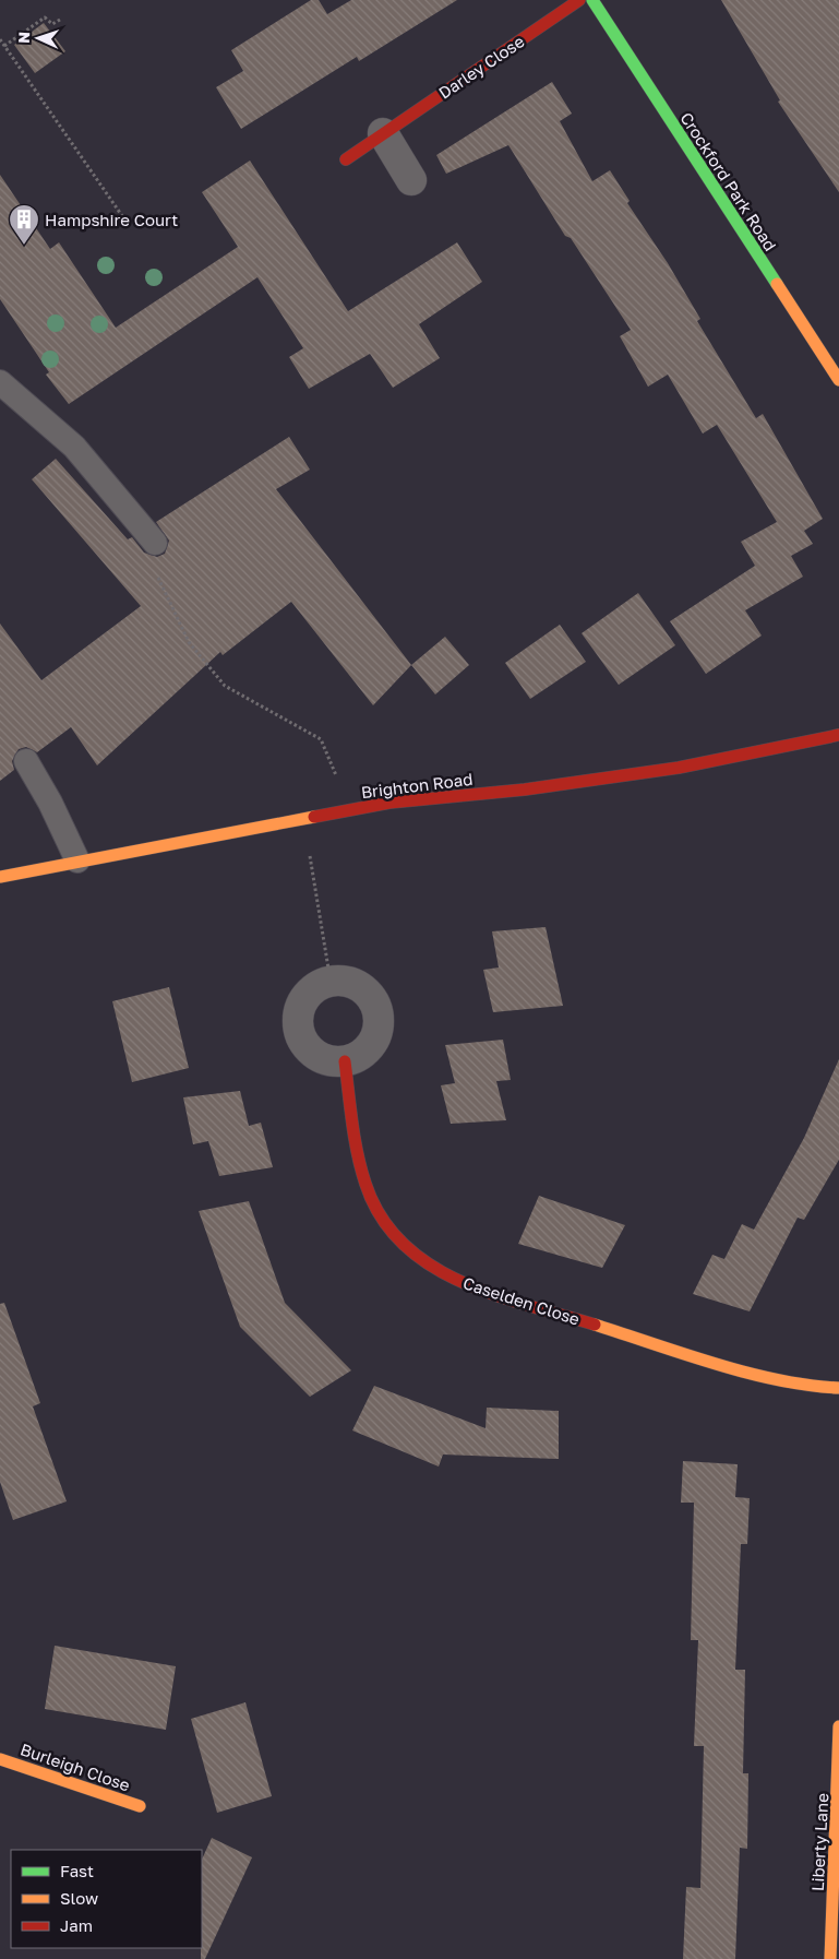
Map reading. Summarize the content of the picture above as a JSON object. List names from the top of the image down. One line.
{"streets":{"street":["Darley Close","Crockford Park Road","Brighton Road","Caselden Close","Burleigh Close","Liberty Lane"]},"places":{"building":["Hampshire Court"]},"legend":["Fast","Slow","Jam"],"north":"left"}
